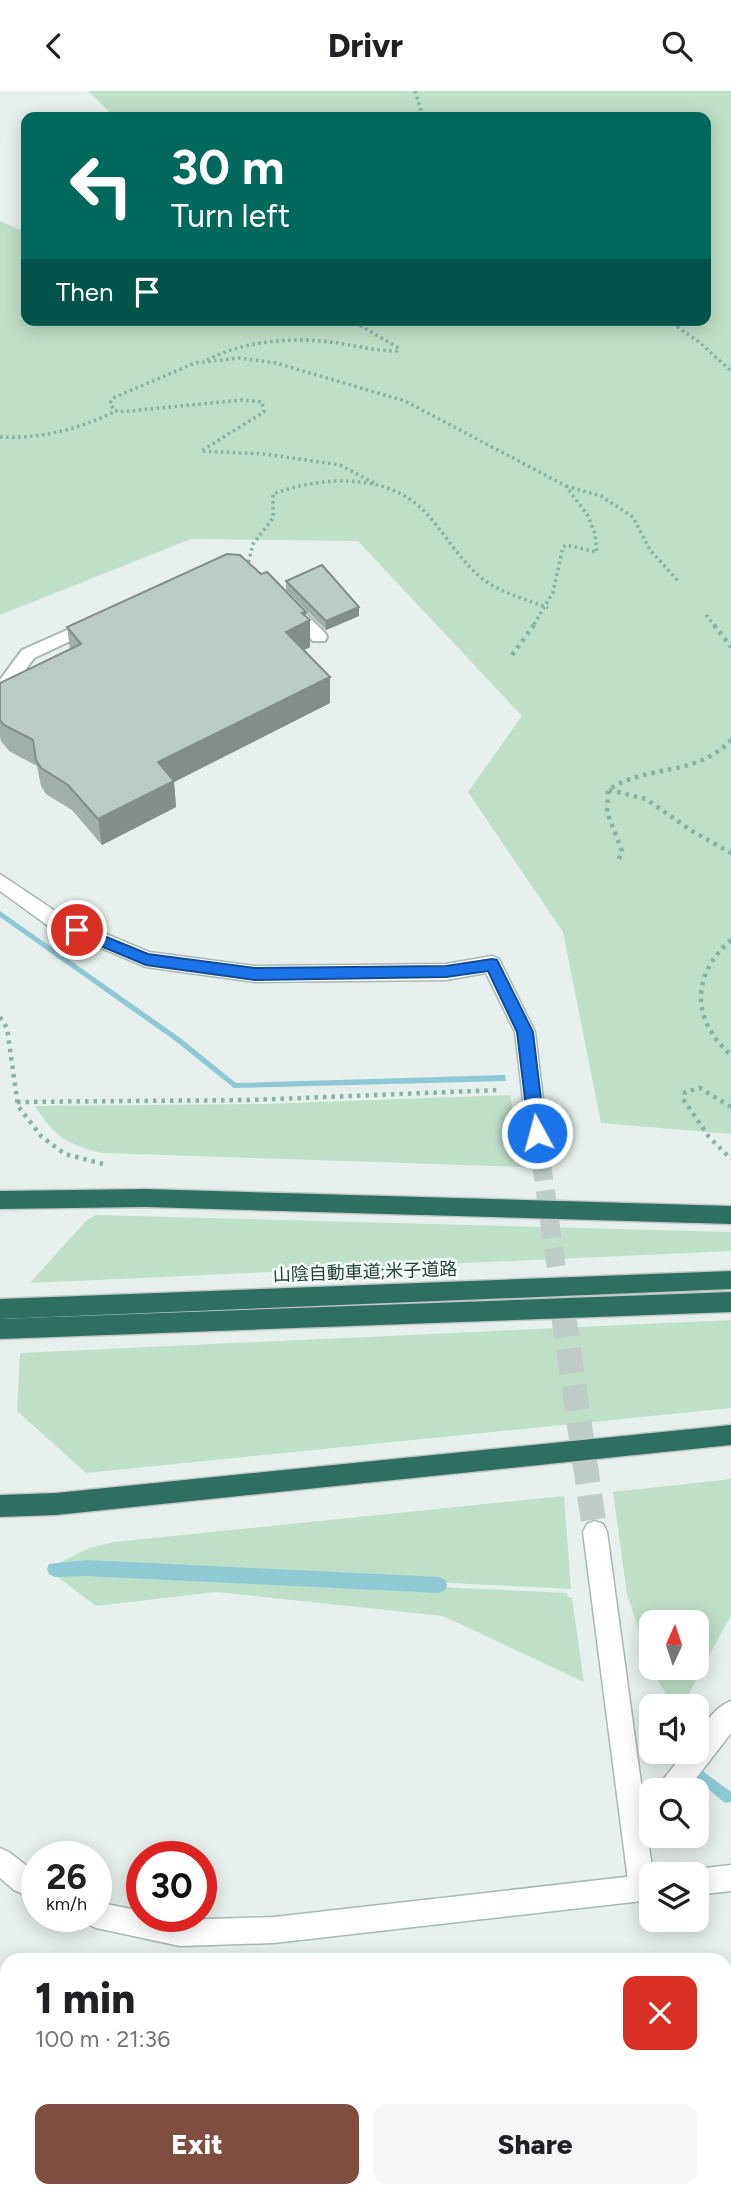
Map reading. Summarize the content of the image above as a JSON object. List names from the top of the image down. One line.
{"streets":{"highway":["山陰自動車道;米子道路"]},"north":"top","page":{"header":"Drivr","turn":["30 m","Turn left"],"then":"Then","speed":"26 km/h","limit":"30","heading":["1 min","100 m · 21:36"],"buttons":["Exit","Share"]}}
